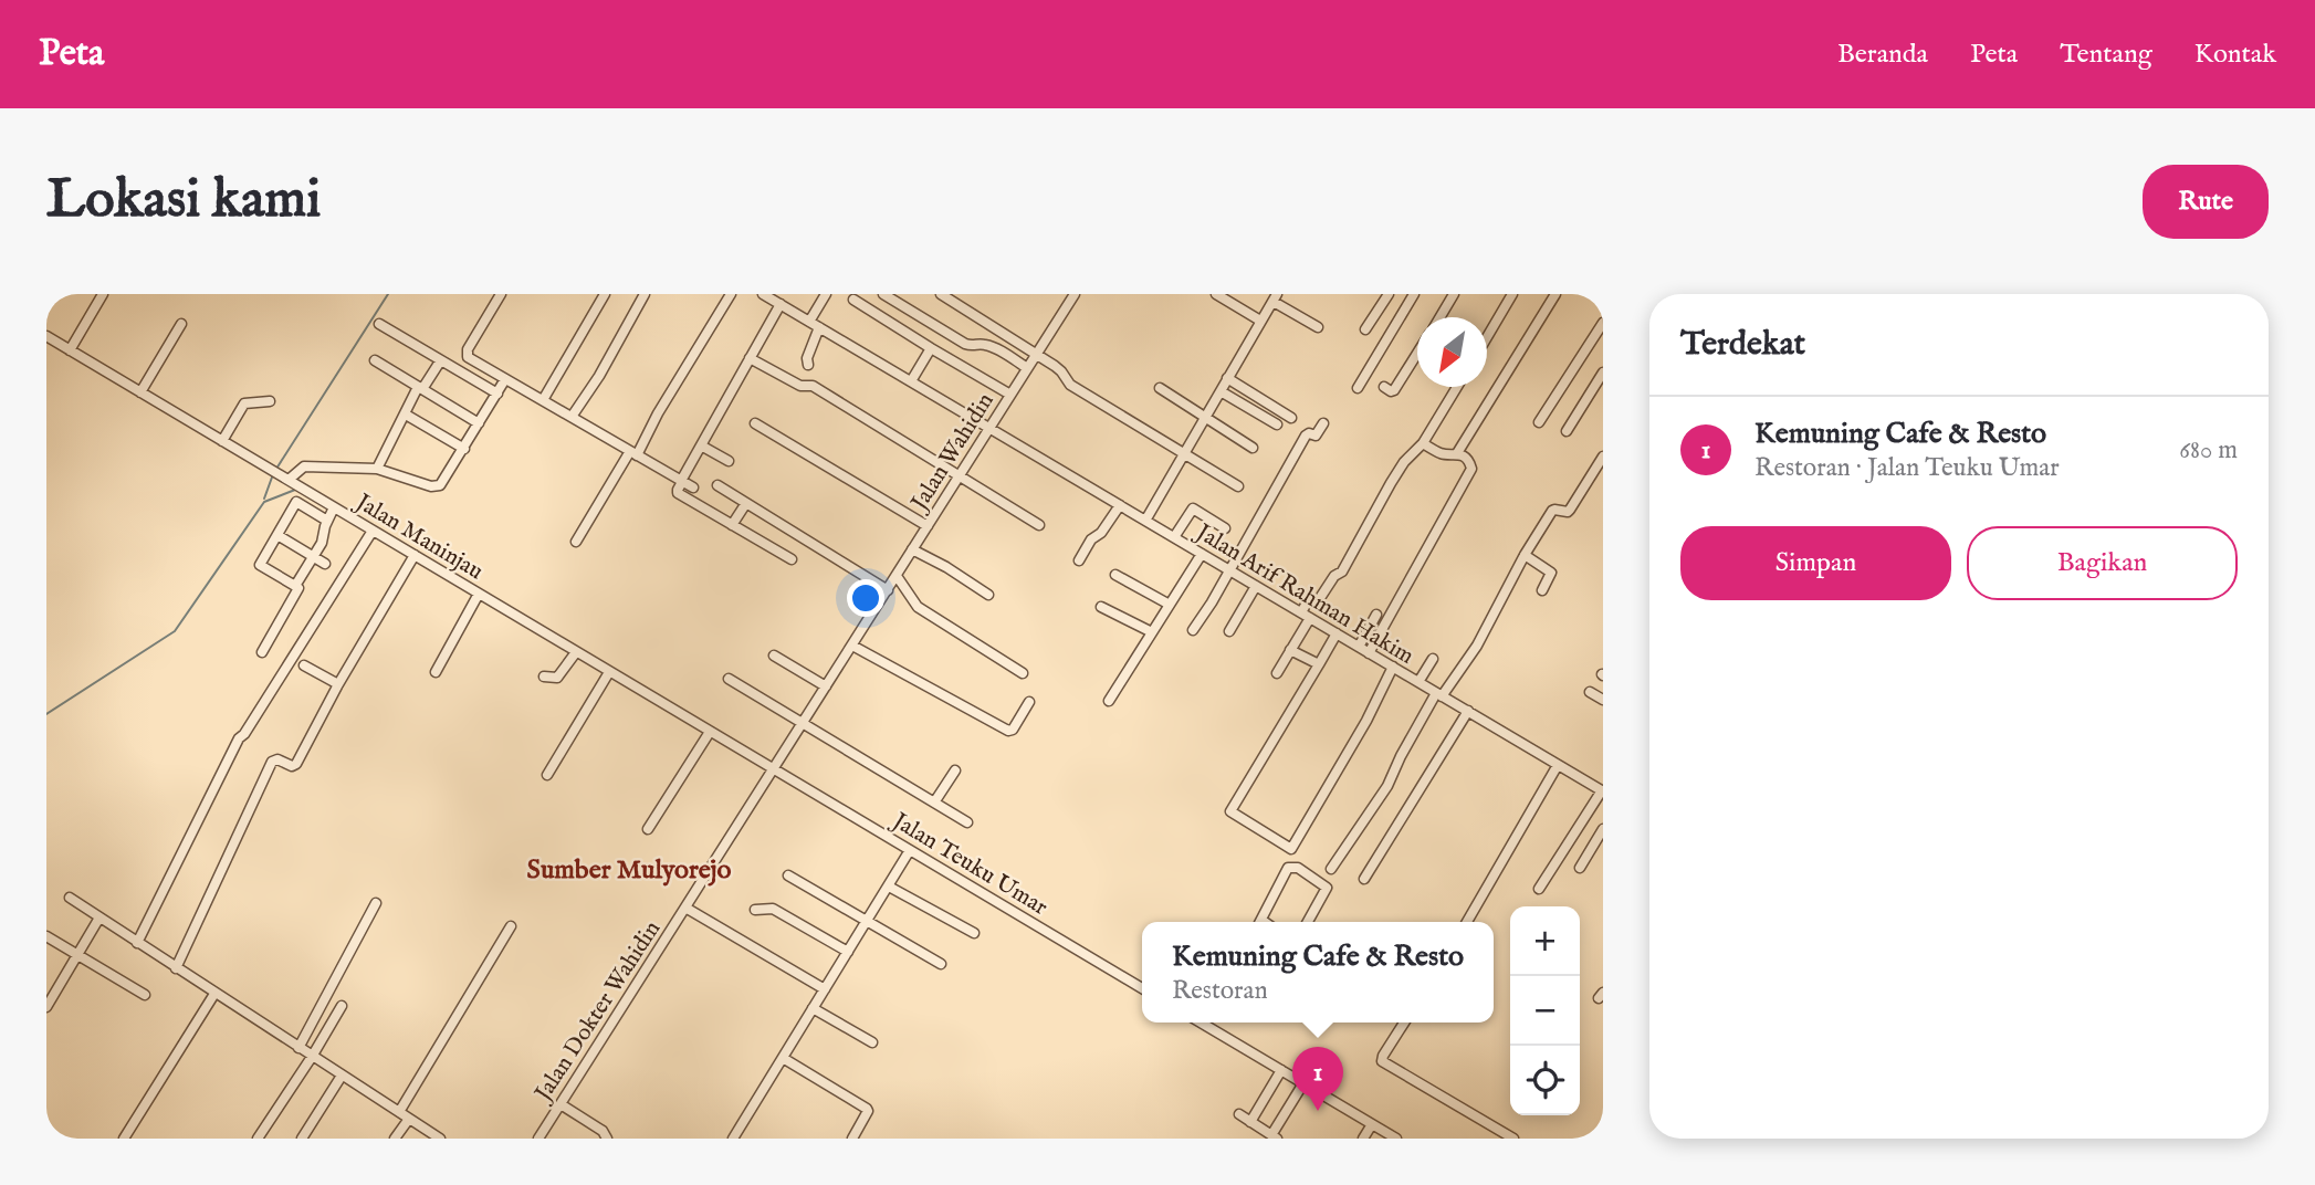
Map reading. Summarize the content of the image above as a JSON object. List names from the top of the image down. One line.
{"streets":{"street":["Jalan Wahidin","Jalan Maninjau","Jalan Arif Rahman Hakim","Jalan Teuku Umar","Jalan Dokter Wahidin"]},"crossings":[["Jalan Wahidin","Jalan Arif Rahman Hakim"],["Jalan Wahidin","Jalan Dokter Wahidin"],["Jalan Maninjau","Jalan Teuku Umar"],["Jalan Maninjau","Jalan Dokter Wahidin"],["Jalan Teuku Umar","Jalan Dokter Wahidin"]],"districts":["Sumber Mulyorejo"],"north":"bottom left","page":{"header":"Peta","nav":["Beranda","Peta","Tentang","Kontak"],"buttons":["Rute",["Simpan","Bagikan"]],"title":"Lokasi kami","heading":"Terdekat","list":[{"mark":"1","name":"Kemuning Cafe & Resto","note":"Restoran · Jalan Teuku Umar","value":"680 m"}],"map_buttons":["+","−"],"popup":["Kemuning Cafe & Resto","Restoran"],"pins":"1"}}
